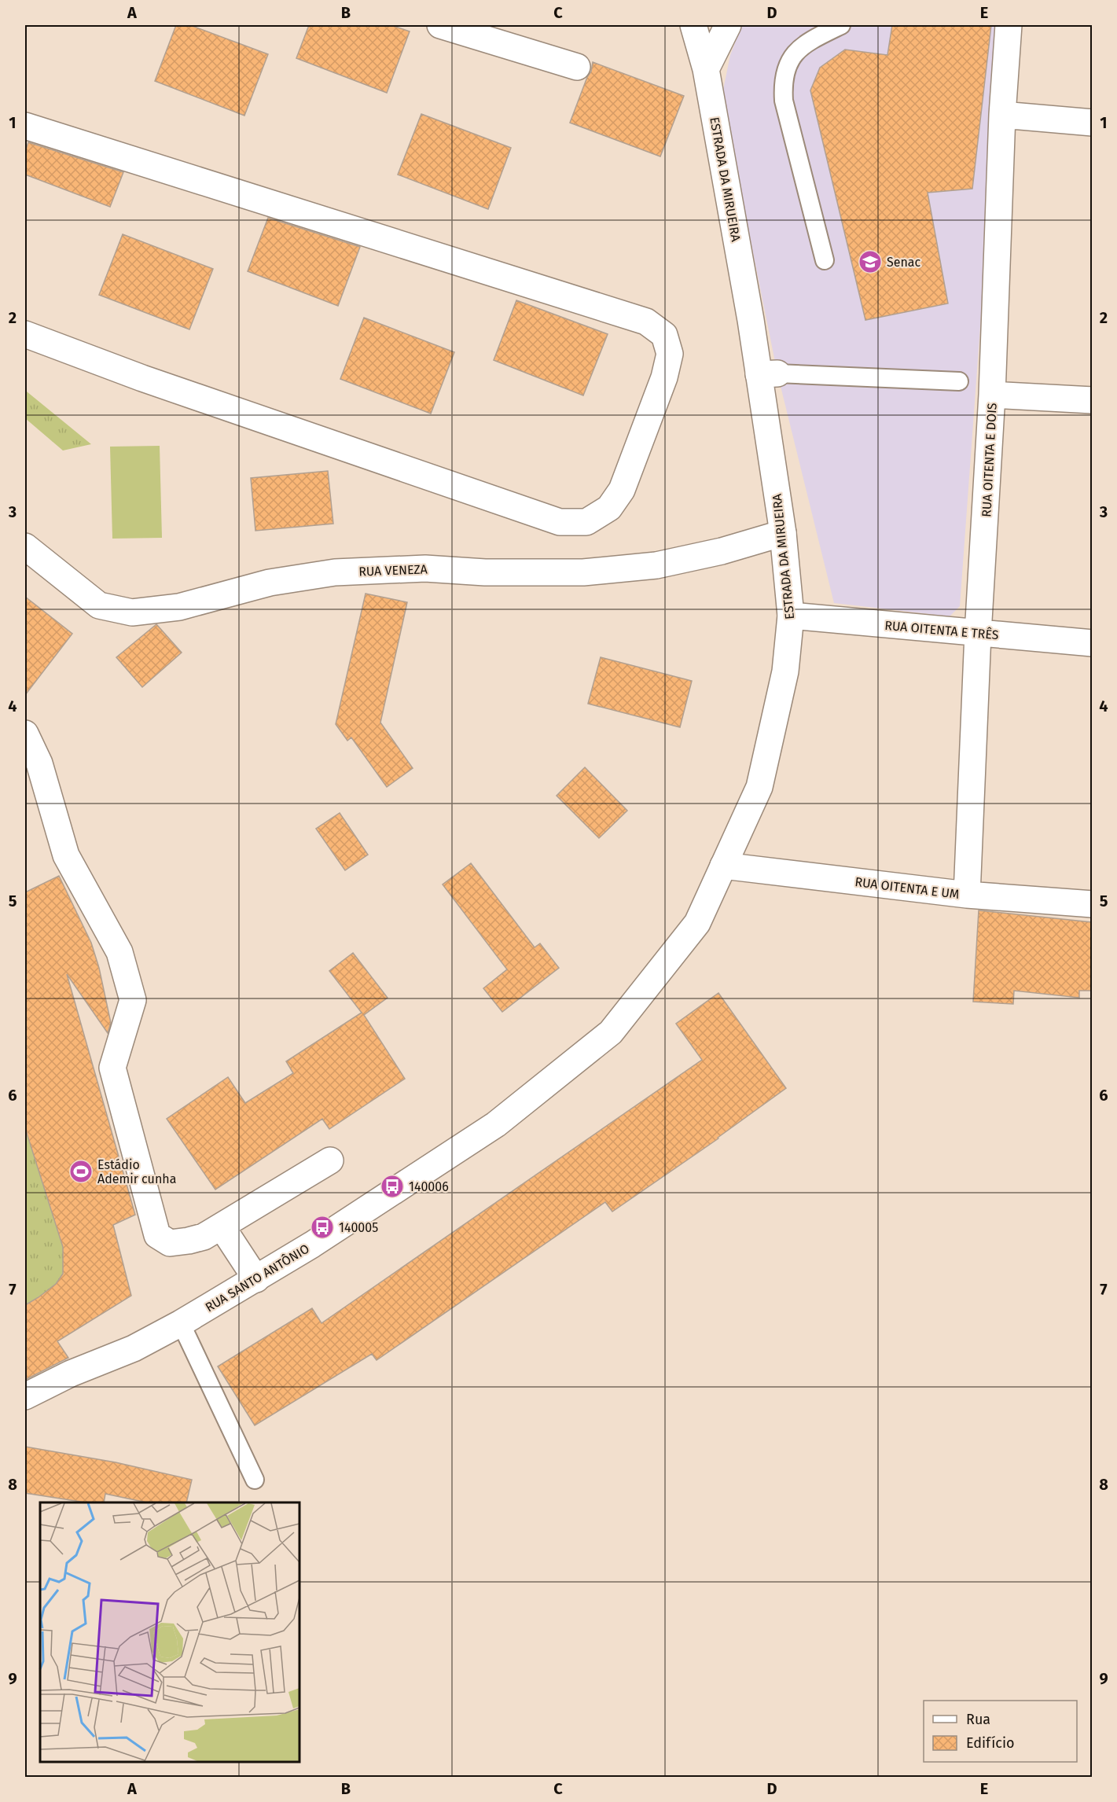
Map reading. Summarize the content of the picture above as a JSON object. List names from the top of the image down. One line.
{"streets":{"street":["ESTRADA DA MIRUEIRA","RUA OITENTA E DOIS","RUA VENEZA","RUA OITENTA E TRÊS","RUA OITENTA E UM","RUA SANTO ANTÔNIO"]},"crossings":[["ESTRADA DA MIRUEIRA","RUA VENEZA"],["ESTRADA DA MIRUEIRA","RUA OITENTA E TRÊS"],["ESTRADA DA MIRUEIRA","RUA OITENTA E UM"],["ESTRADA DA MIRUEIRA","RUA SANTO ANTÔNIO"],["RUA OITENTA E DOIS","RUA OITENTA E TRÊS"],["RUA OITENTA E DOIS","RUA OITENTA E UM"]],"places":{"school or university":["Senac"],"sports":["Estádio Ademir cunha"],"bus stop":["140006","140005"]},"legend":["Rua","Edifício"],"grid":{"columns":["A","B","C","D","E"],"rows":["1","2","3","4","5","6","7","8","9"]}}
